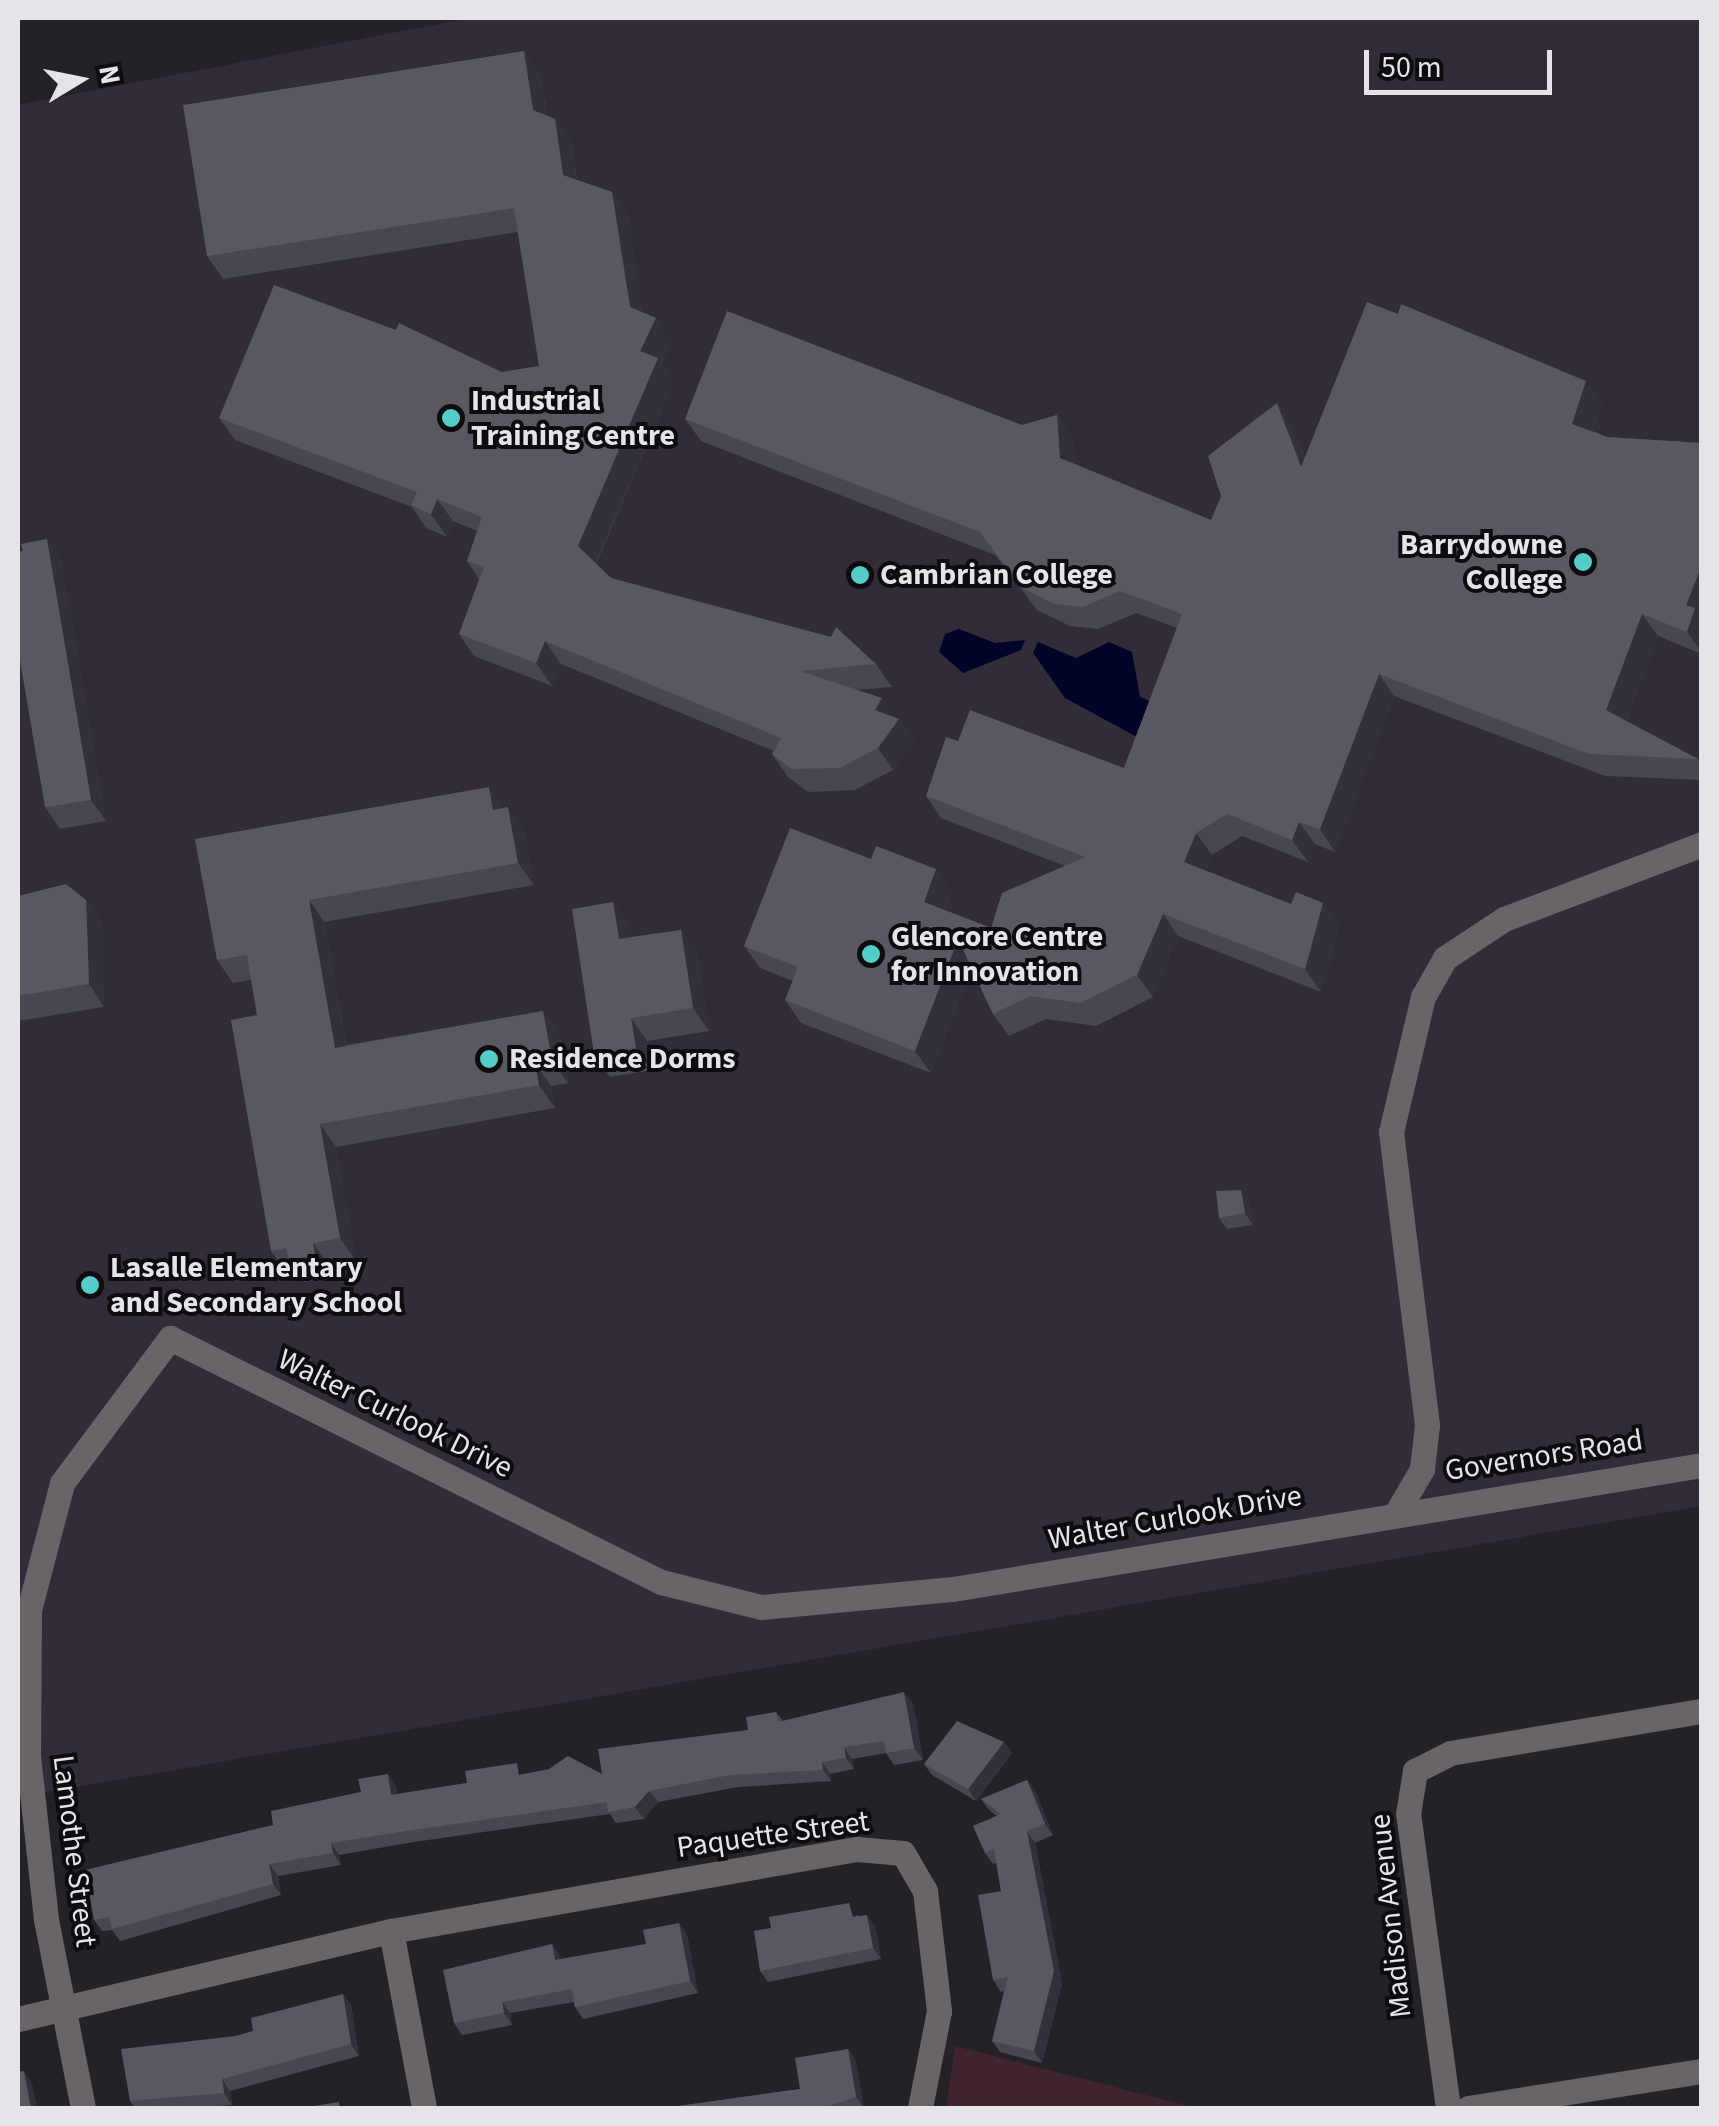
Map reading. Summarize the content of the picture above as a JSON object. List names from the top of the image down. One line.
{"streets":{"street":["Walter Curlook Drive","Governors Road","Paquette Street","Lamothe Street","Madison Avenue"]},"crossings":[["Walter Curlook Drive","Governors Road"],["Walter Curlook Drive","Lamothe Street"],["Paquette Street","Lamothe Street"]],"places":["Industrial Training Centre","Barrydowne College","Cambrian College","Glencore Centre for Innovation","Residence Dorms","Lasalle Elementary and Secondary School"],"scale_bar":"50 m","north":"right"}
